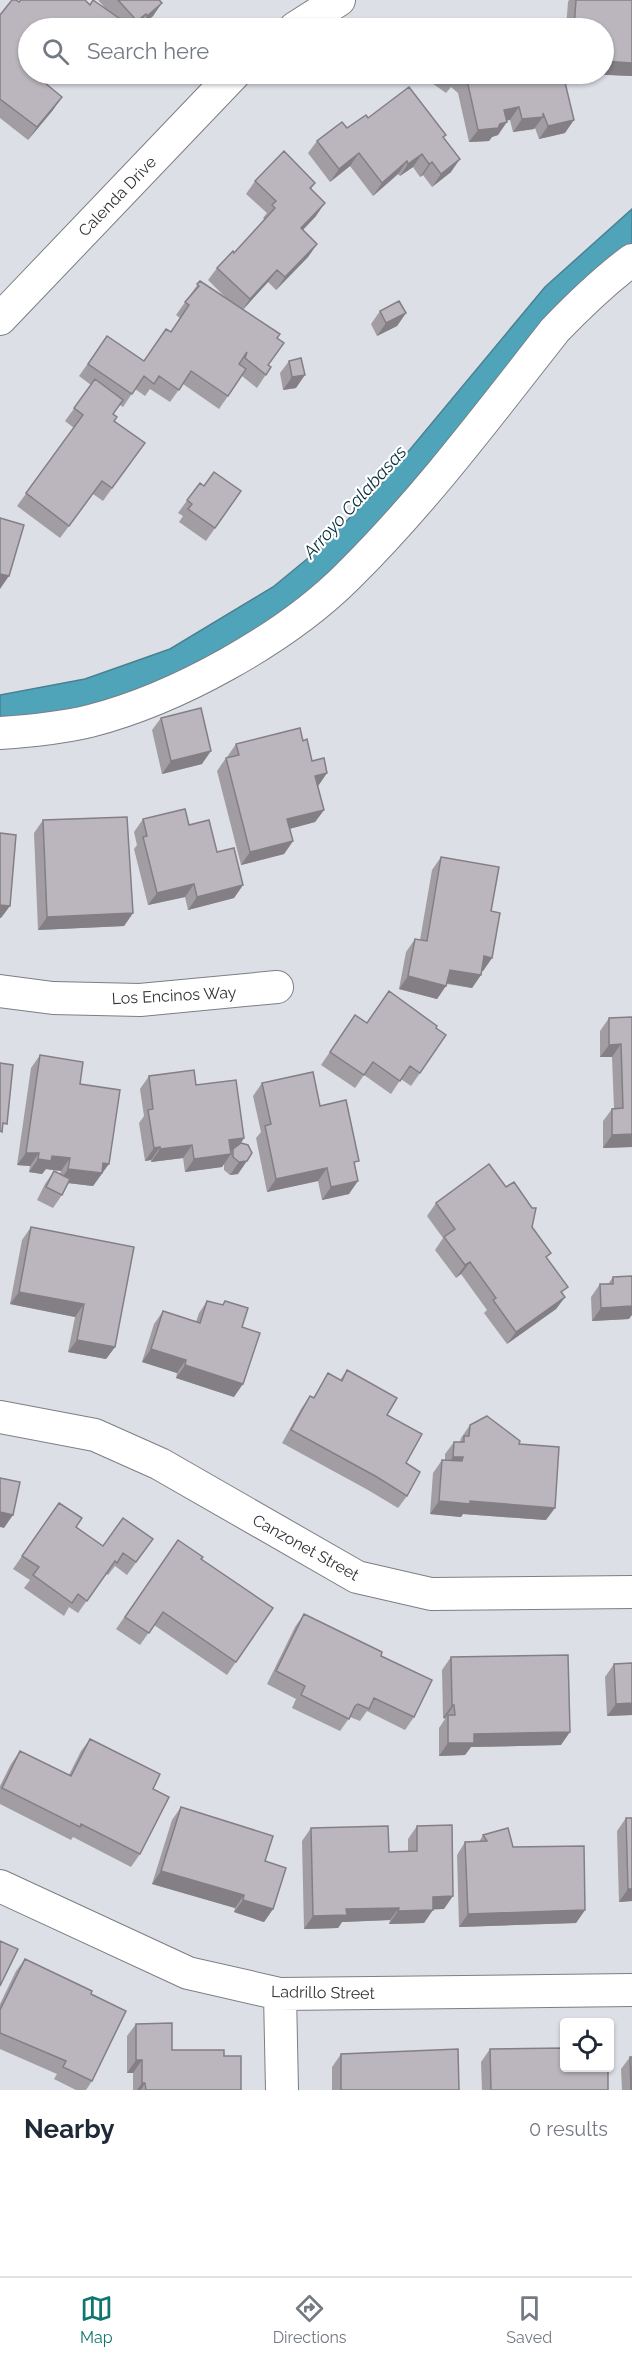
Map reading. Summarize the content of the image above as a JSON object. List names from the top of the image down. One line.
{"streets":{"street":["Calenda Drive","Los Encinos Way","Canzonet Street","Ladrillo Street"]},"water":["Arroyo Calabasas"],"page":{"search":"Search here","heading":["Nearby","0 results"],"nav":["Map","Directions","Saved"]}}
